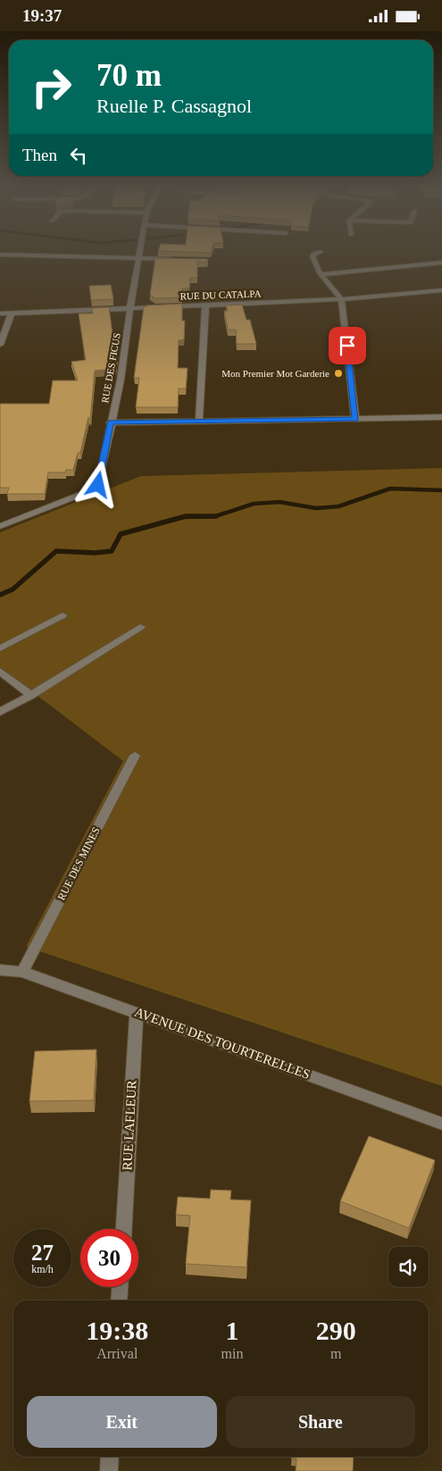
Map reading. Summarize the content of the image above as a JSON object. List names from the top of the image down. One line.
{"streets":{"street":["RUE DU CATALPA","RUE DES FICUS","RUE DES MINES","AVENUE DES TOURTERELLES","RUE LAFLEUR"]},"crossings":[["RUE DU CATALPA","RUE DES FICUS"],["RUE DES MINES","AVENUE DES TOURTERELLES"],["AVENUE DES TOURTERELLES","RUE LAFLEUR"]],"places":["Mon Premier Mot Garderie"],"page":{"status":"19:37","turn":["70 m","Ruelle P. Cassagnol"],"then":"Then","speed":"27 km/h","limit":"30","eta":["19:38","Arrival","1","min","290","m"],"buttons":["Exit","Share"]}}
